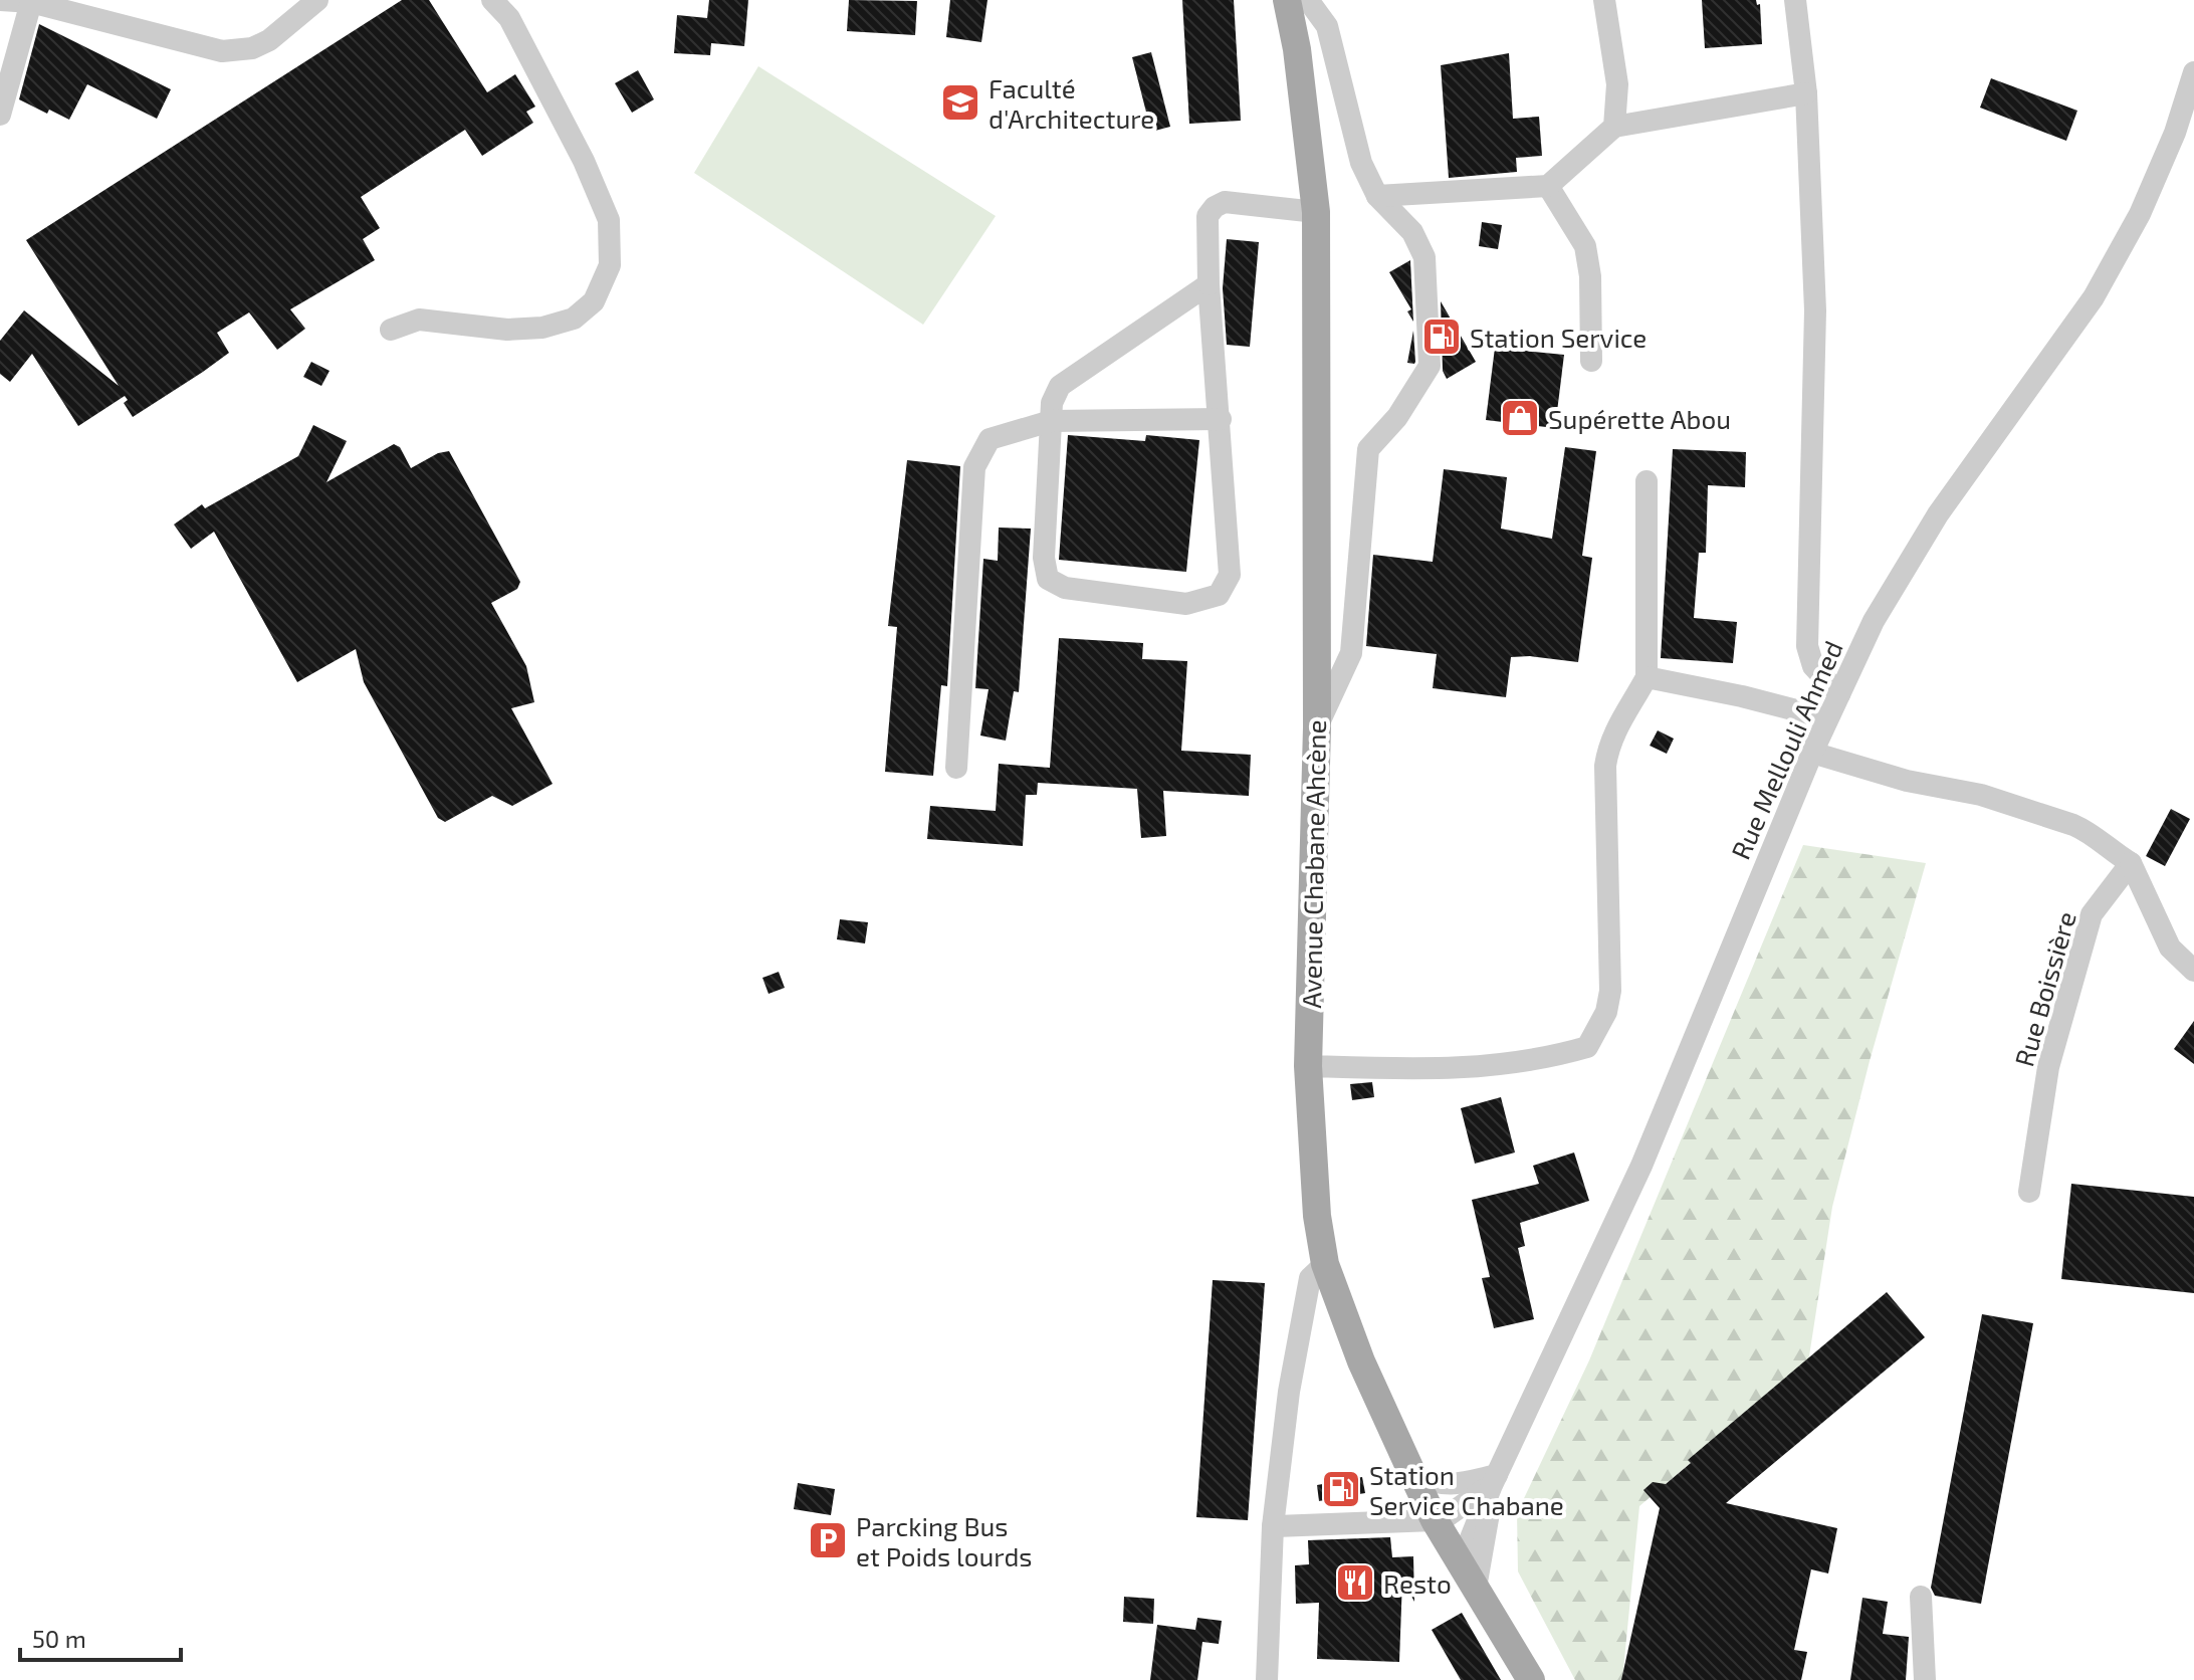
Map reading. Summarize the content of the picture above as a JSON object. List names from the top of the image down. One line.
{"streets":{"main road":["Avenue Chabane Ahcène"],"street":["Rue Mellouli Ahmed","Rue Boissière"]},"crossings":[["Rue Mellouli Ahmed","Avenue Chabane Ahcène"]],"places":{"school or university":["Faculté d'Architecture"],"fuel station":["Station Service","Station Service Chabane"],"shop":["Supérette Abou"],"parking":["Parcking Bus et Poids lourds"],"restaurant":["Resto"]},"scale_bar":"50 m"}
